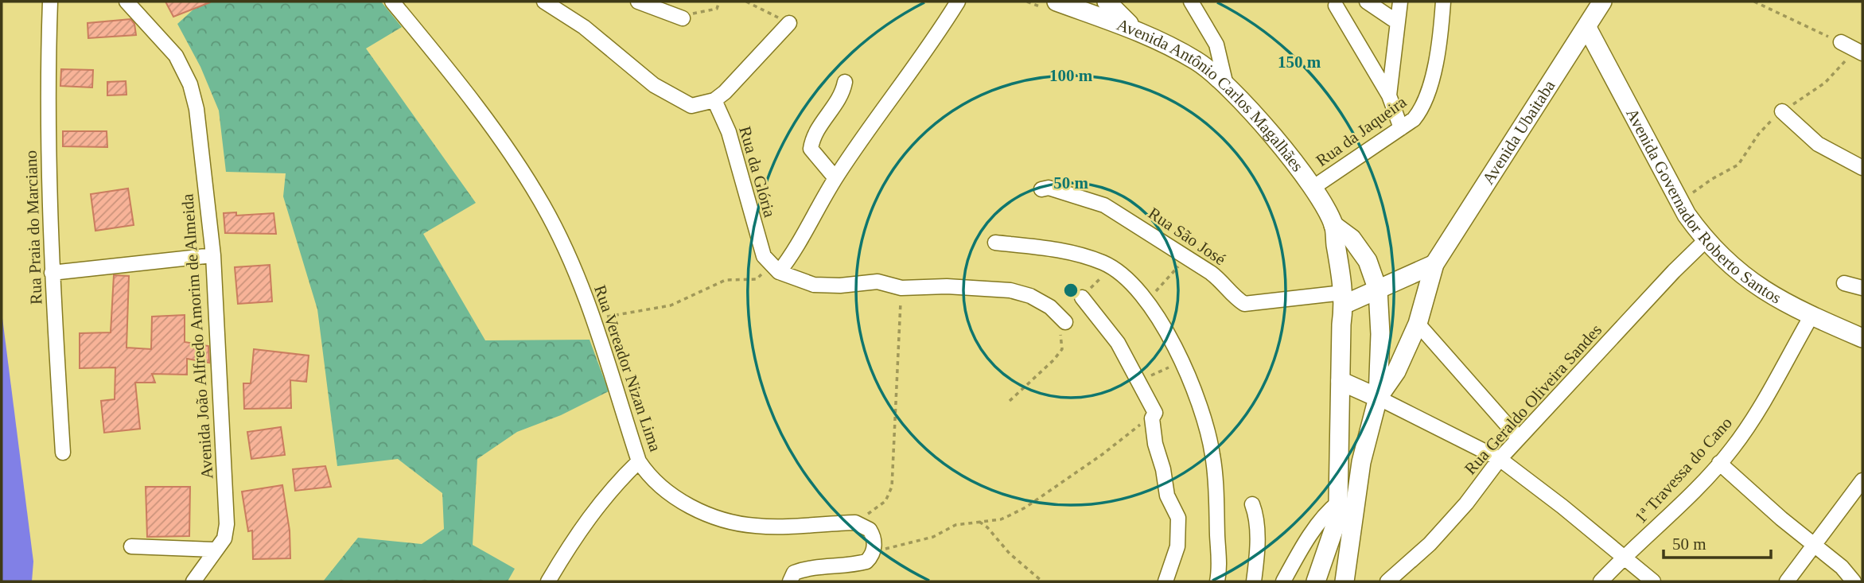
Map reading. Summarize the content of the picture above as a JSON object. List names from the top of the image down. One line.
{"streets":{"main road":["Avenida Antônio Carlos Magalhães","Avenida Ubaitaba","Avenida Governador Roberto Santos"],"street":["Rua da Jaqueira","Rua da Glória","Rua Praia do Marciano","Rua São José","Avenida João Alfredo Amorim de Almeida","Rua Vereador Nizan Lima","Rua Geraldo Oliveira Sandes","1ª Travessa do Cano"]},"crossings":[["Avenida Antônio Carlos Magalhães","Rua da Jaqueira"],["Avenida Antônio Carlos Magalhães","Avenida Ubaitaba"],["Avenida Antônio Carlos Magalhães","Rua São José"],["Avenida Ubaitaba","Avenida Governador Roberto Santos"],["Avenida Governador Roberto Santos","Rua Geraldo Oliveira Sandes"],["Avenida Governador Roberto Santos","1ª Travessa do Cano"]],"scale_bar":"50 m","rings":["150 m","100 m","50 m"]}
